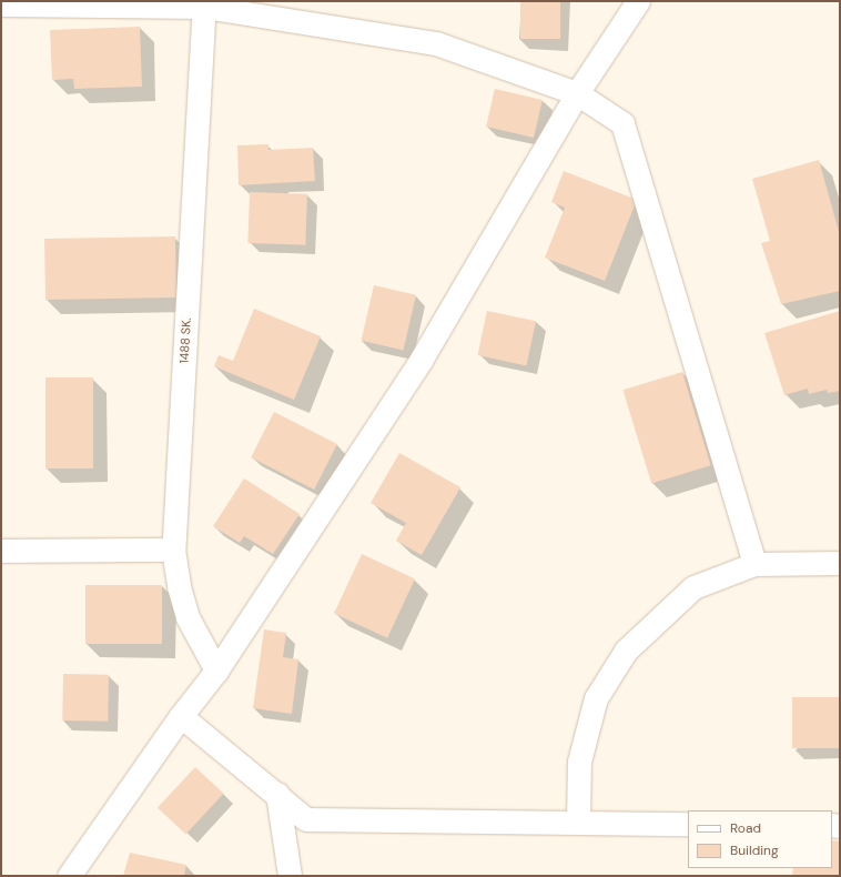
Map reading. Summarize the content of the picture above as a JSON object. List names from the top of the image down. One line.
{"streets":{"street":["1488 SK."]},"legend":["Road","Building"]}
